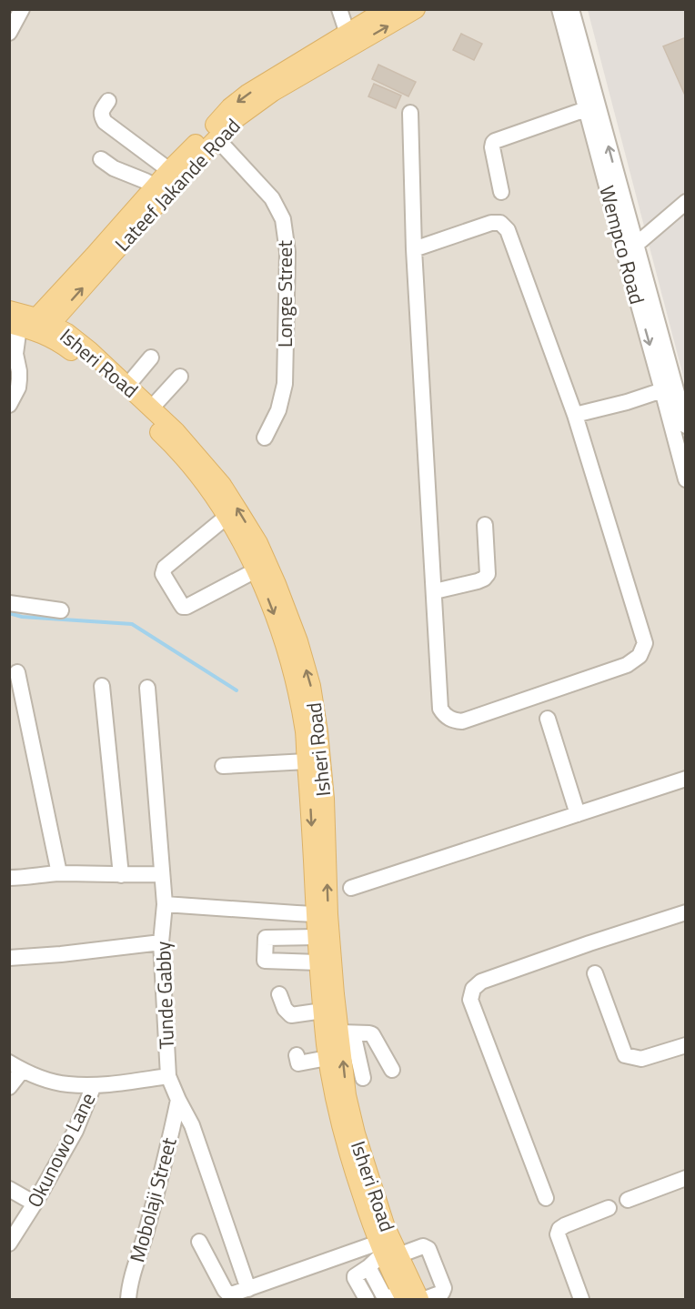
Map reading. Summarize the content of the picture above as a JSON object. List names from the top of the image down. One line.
{"streets":{"main road":["Lateef Jakande Road","Isheri Road"],"street":["Wempco Road","Longe Street","Tunde Gabby","Okunowo Lane","Mobolaji Street"]},"crossings":[["Lateef Jakande Road","Longe Street"],["Lateef Jakande Road","Isheri Road"],["Tunde Gabby","Mobolaji Street"]]}
